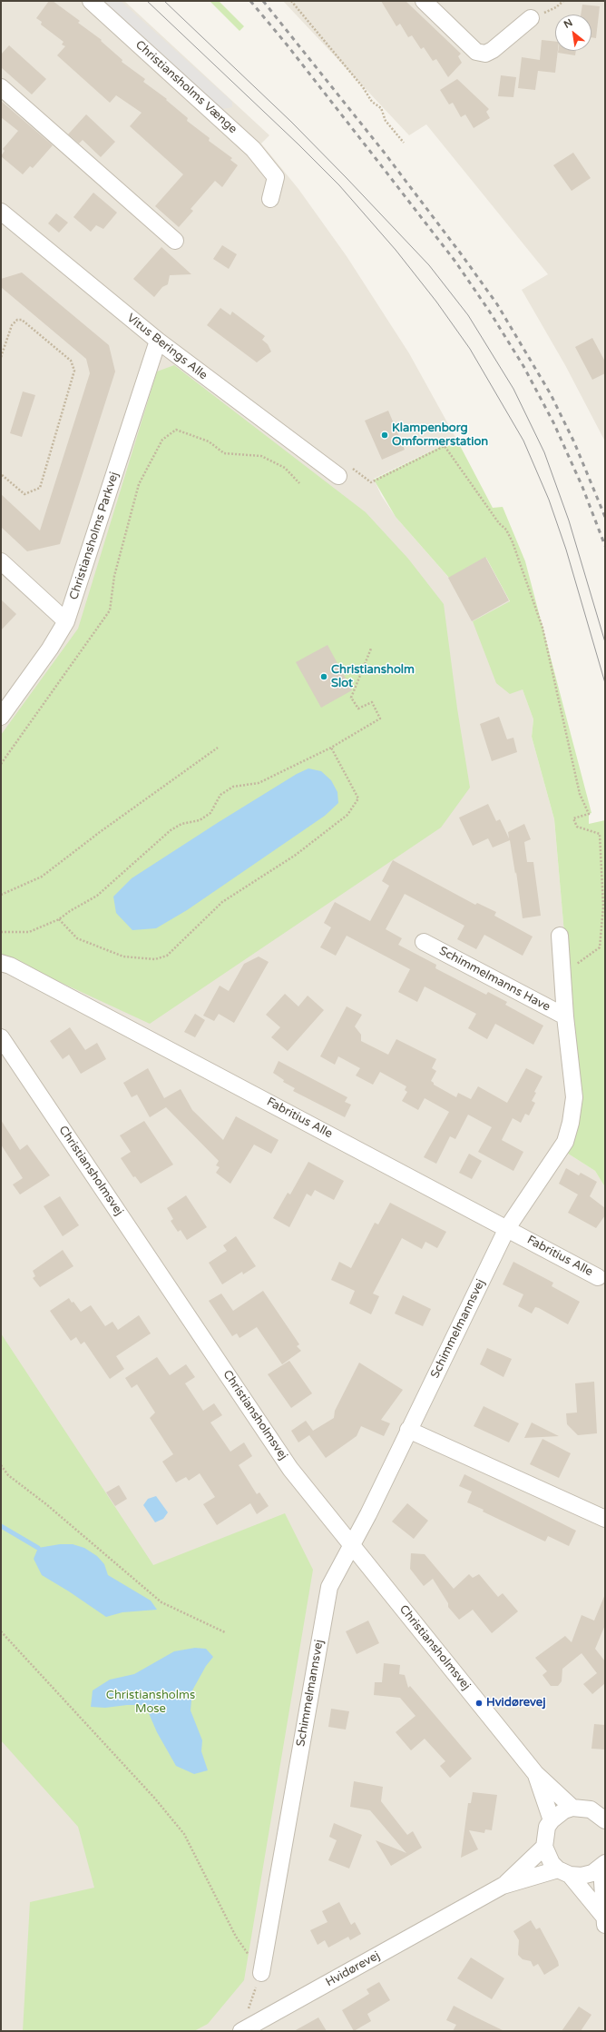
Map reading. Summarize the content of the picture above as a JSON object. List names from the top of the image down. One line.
{"streets":{"street":["Christiansholms Vænge","Vitus Berings Alle","Christiansholms Parkvej","Schimmelmanns Have","Fabritius Alle","Christiansholmsvej","Schimmelmannsvej","Hvidørevej"]},"crossings":[["Vitus Berings Alle","Christiansholms Parkvej"],["Schimmelmanns Have","Fabritius Alle"],["Schimmelmanns Have","Schimmelmannsvej"],["Fabritius Alle","Schimmelmannsvej"],["Christiansholmsvej","Schimmelmannsvej"]],"parks":["Christiansholms Mose"],"places":["Klampenborg Omformerstation","Christiansholm Slot","Hvidørevej"],"north":"top left"}
